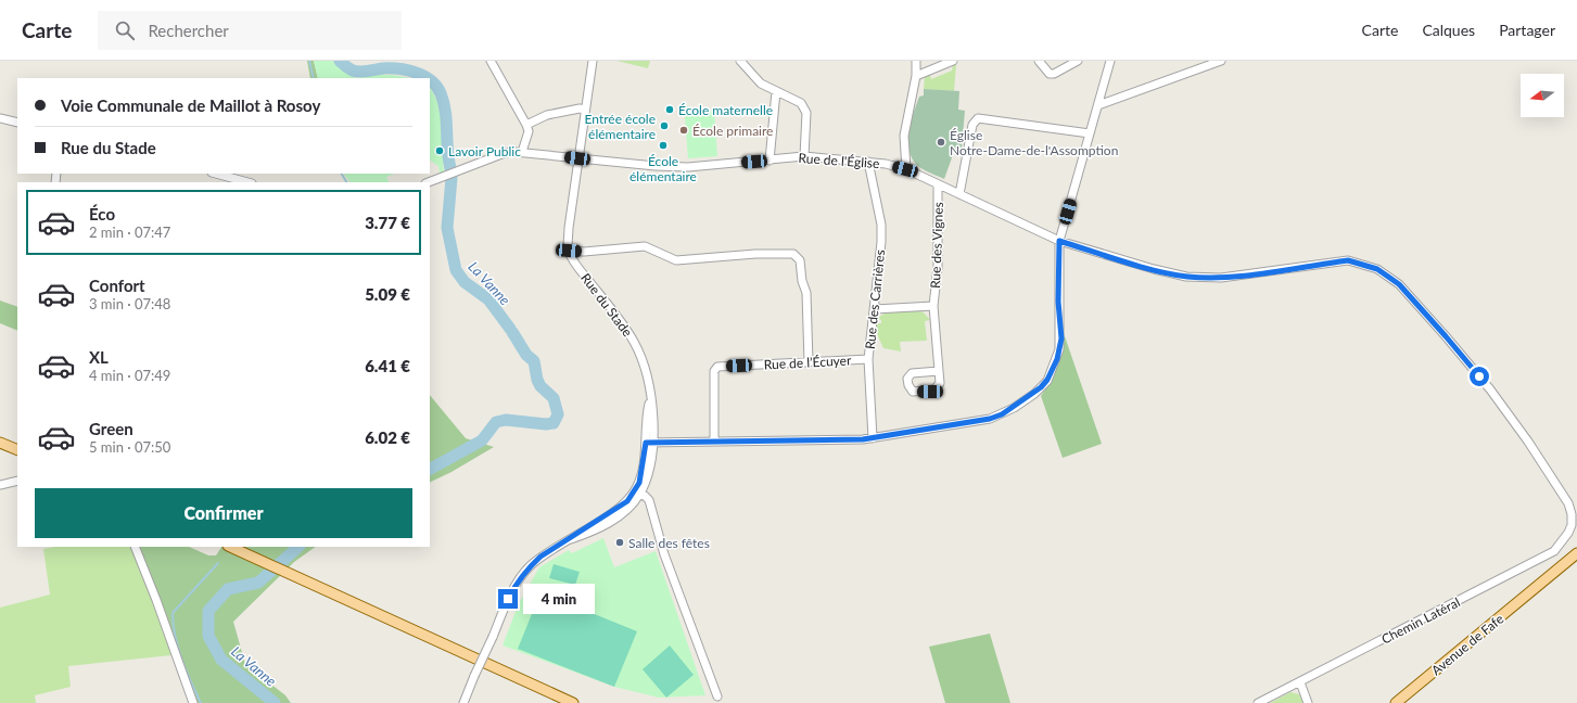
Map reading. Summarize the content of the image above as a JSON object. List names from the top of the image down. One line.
{"streets":{"main road":["Avenue de Fafe"],"street":["Rue de l'Église","Rue des Vignes","Rue des Carrières","Rue du Stade","Rue de l’Écuyer","Chemin Latéral"]},"crossings":[["Rue de l'Église","Rue des Vignes"],["Rue de l'Église","Rue des Carrières"],["Rue de l'Église","Chemin Latéral"],["Rue des Vignes","Rue des Carrières"],["Rue des Carrières","Rue de l’Écuyer"]],"water":["La Vanne"],"places":["École maternelle","Entrée école élémentaire","École primaire","Église Notre-Dame-de-l'Assomption","École élémentaire","Lavoir Public","Salle des fêtes"],"north":"left","page":{"header":"Carte","search":"Rechercher","nav":["Carte","Calques","Partager"],"banner":["Voie Communale de Maillot à Rosoy","Rue du Stade"],"list":[{"name":"Éco","note":"2 min · 07:47","value":"3.77 €"},{"name":"Confort","note":"3 min · 07:48","value":"5.09 €"},{"name":"XL","note":"4 min · 07:49","value":"6.41 €"},{"name":"Green","note":"5 min · 07:50","value":"6.02 €"}],"buttons":"Confirmer","bubble":"4 min"}}
